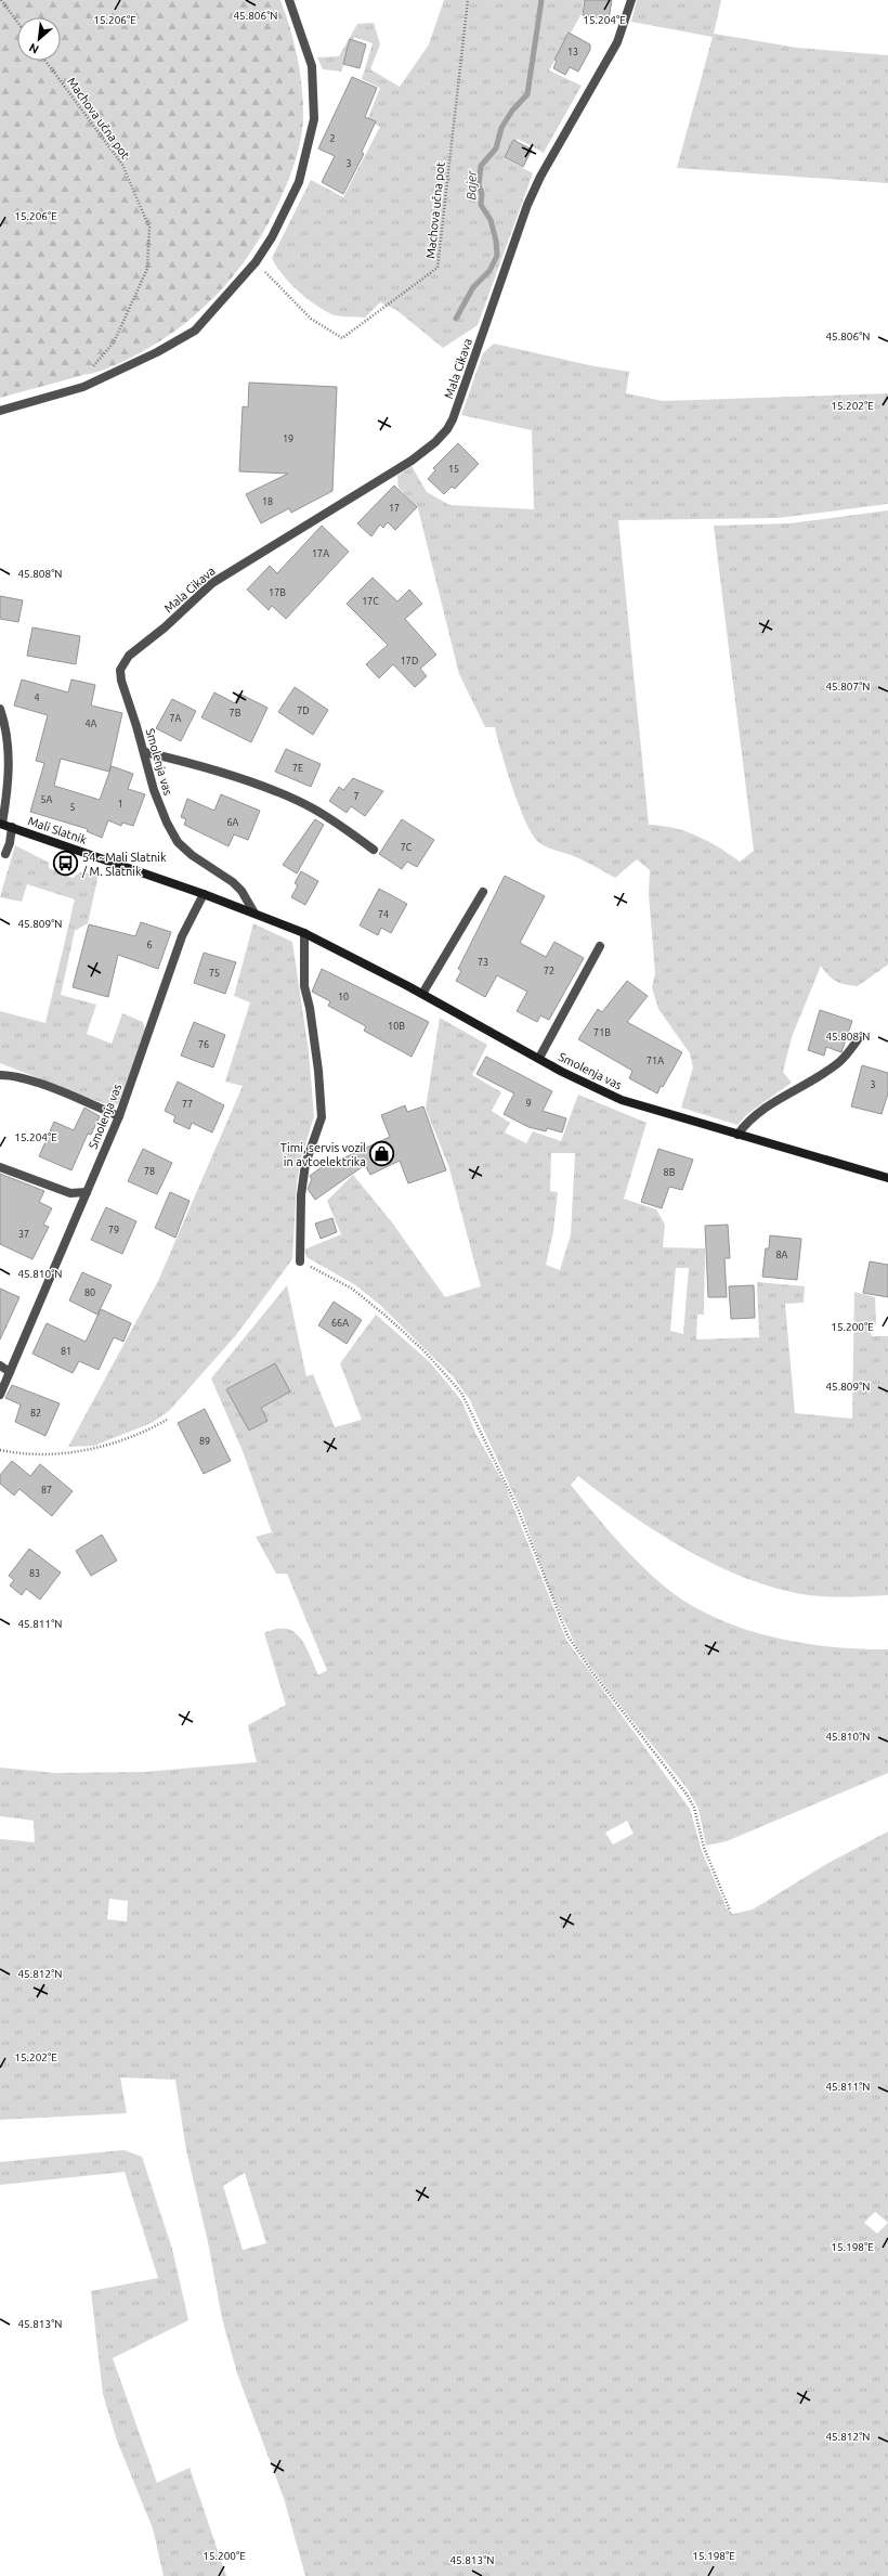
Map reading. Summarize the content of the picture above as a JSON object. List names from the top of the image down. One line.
{"streets":{"main road":["Smolenja vas","Mali Slatnik"],"street":["Mala Cikava"],"path":["Machova učna pot"]},"crossings":[["Mala Cikava","Smolenja vas"],["Smolenja vas","Mali Slatnik"]],"water":["Bajer"],"places":{"bus stop":["54 ~Mali Slatnik / M. Slatnik"],"shop":["Timi, servis vozil in avtoelektrika"]},"house_numbers":["13","2","3","19","15","18","17","17A","17B","17C","17D","4","7D","7B","7A","4A","7E","7","5A","1","5","6A","7C","74","6","73","72","75","10","10B","71B","76","71A","3","9","77","78","8B","79","37","8A","80","66A","81","82","89","87","83"],"north":"bottom left","coordinates":["45.806°N","15.206°E","15.204°E","15.202°E","45.808°N","45.807°N","45.809°N","45.810°N","15.200°E","45.811°N","45.812°N","15.198°E","45.813°N"]}
